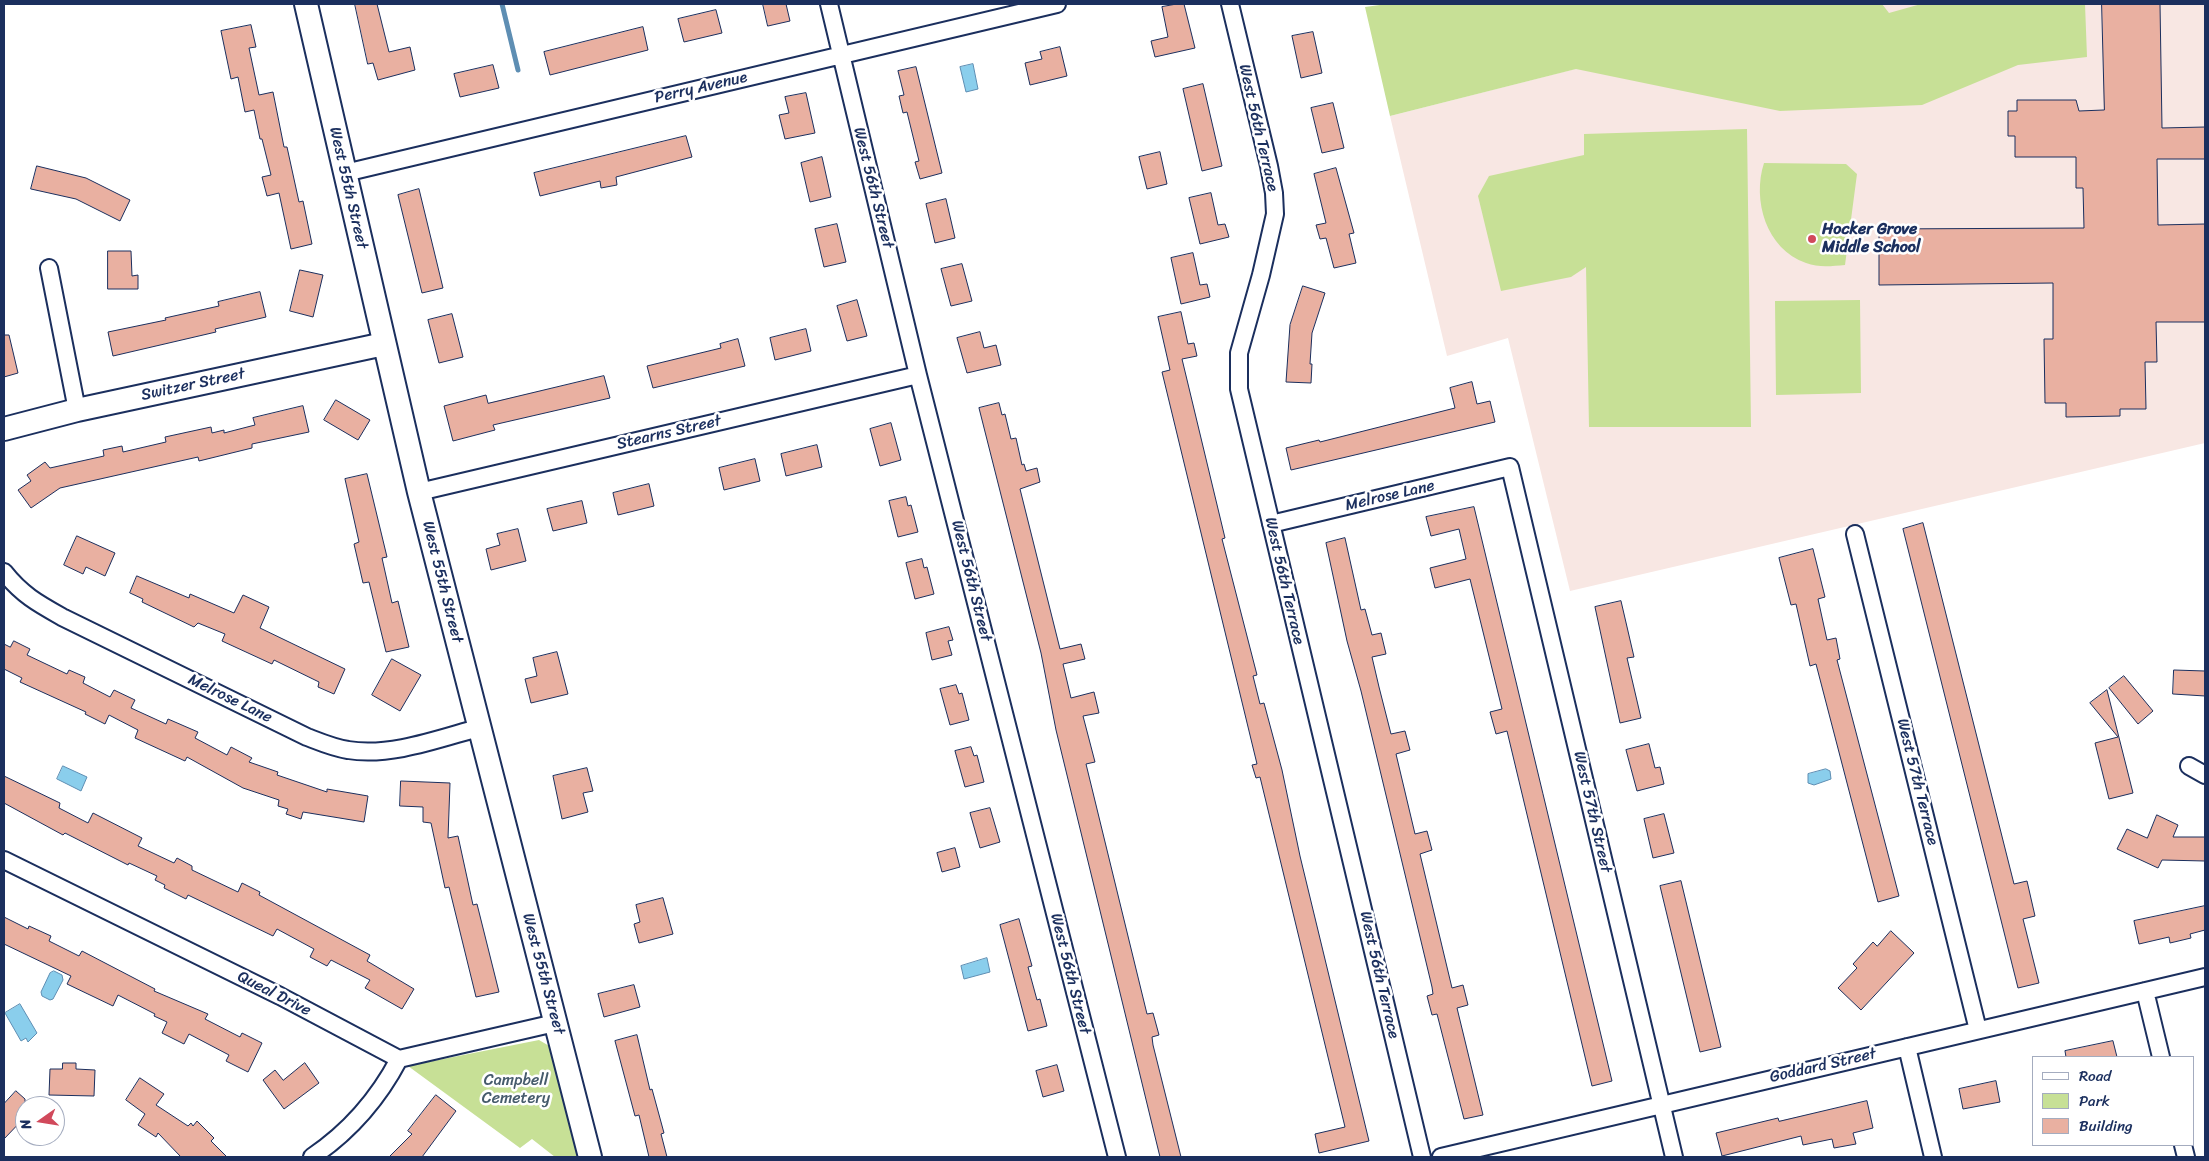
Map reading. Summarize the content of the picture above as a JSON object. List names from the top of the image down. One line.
{"streets":{"street":["Perry Avenue","West 56th Terrace","West 55th Street","West 56th Street","Switzer Street","Stearns Street","Melrose Lane","West 57th Terrace","West 57th Street","Queal Drive","Goddard Street"]},"crossings":[["Perry Avenue","West 55th Street"],["Perry Avenue","West 56th Street"],["West 56th Terrace","Melrose Lane"],["West 55th Street","Switzer Street"],["West 55th Street","Stearns Street"],["West 55th Street","Melrose Lane"],["West 56th Street","Stearns Street"],["Melrose Lane","West 57th Street"],["West 57th Terrace","Goddard Street"],["West 57th Street","Goddard Street"]],"parks":["Campbell Cemetery"],"places":["Hocker Grove Middle School"],"legend":["Road","Park","Building"],"north":"left"}
